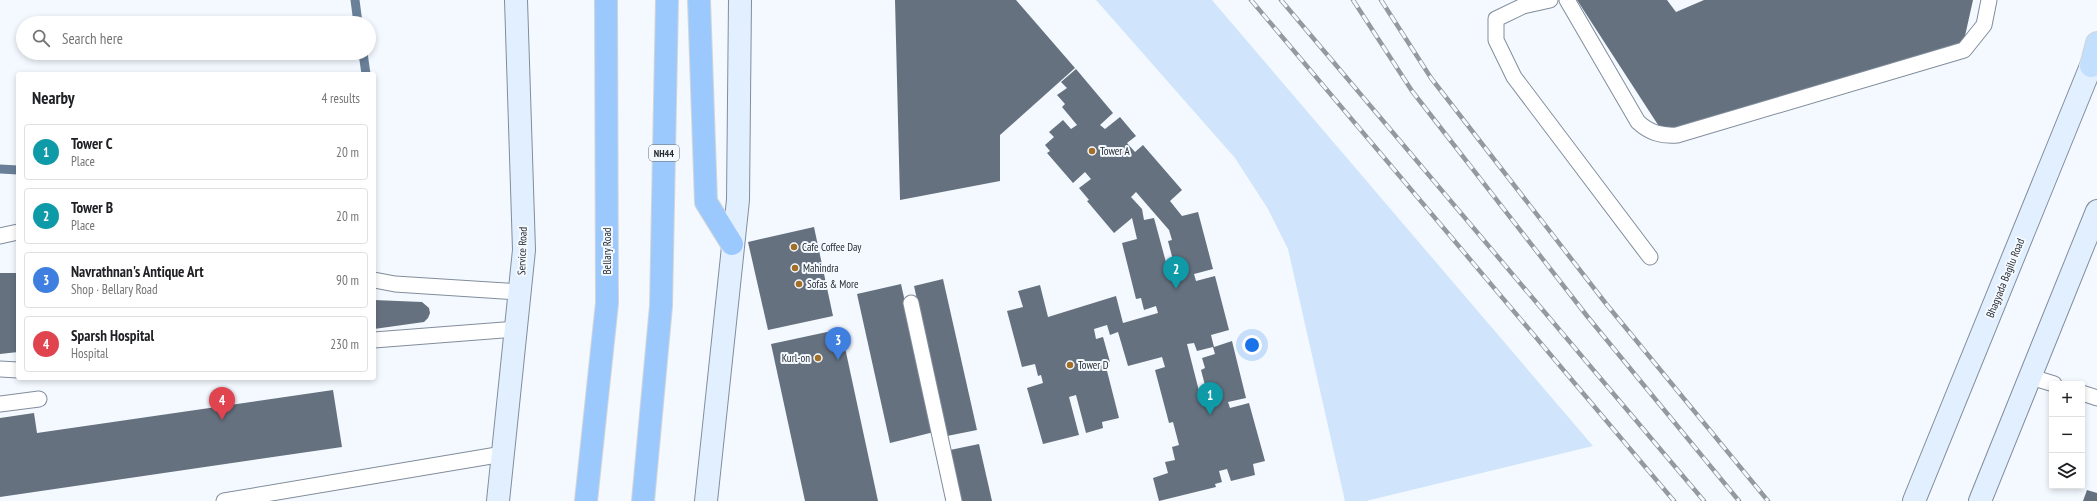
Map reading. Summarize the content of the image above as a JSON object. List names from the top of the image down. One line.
{"streets":{"highway":["NH44","Bellary Road"],"main road":["Service Road","Bhagyada Bagilu Road"]},"places":["Tower A","Cafe Coffee Day","Mahindra","Sofas & More","Kurl-on","Tower D"],"page":{"search":"Search here","heading":["Nearby","4 results"],"list":[{"mark":"1","name":"Tower C","note":"Place","value":"20 m"},{"mark":"2","name":"Tower B","note":"Place","value":"20 m"},{"mark":"3","name":"Navrathnan's Antique Art","note":"Shop · Bellary Road","value":"90 m"},{"mark":"4","name":"Sparsh Hospital","note":"Hospital","value":"230 m"}],"pins":["2","3","1","4"],"map_buttons":["+","−"]}}
